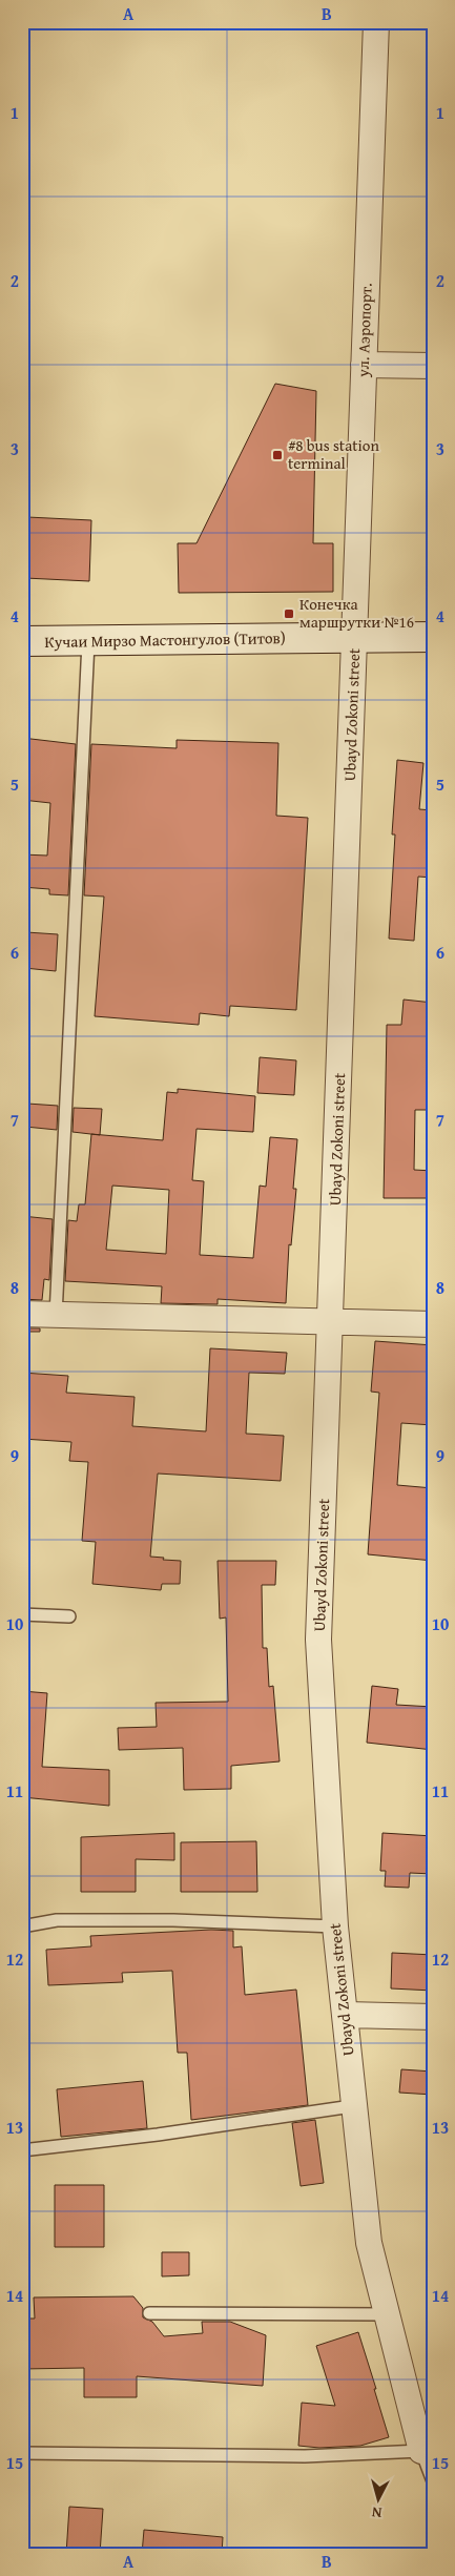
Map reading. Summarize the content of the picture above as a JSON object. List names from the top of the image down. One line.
{"streets":{"street":["ул. Аэропорт.","Кучаи Мирзо Мастонгулов (Титов)","Ubayd Zokoni street"]},"crossings":[["ул. Аэропорт.","Кучаи Мирзо Мастонгулов (Титов)"],["ул. Аэропорт.","Ubayd Zokoni street"],["Кучаи Мирзо Мастонгулов (Титов)","Ubayd Zokoni street"]],"places":{"transit":["#8 bus station terminal","Конечка маршрутки №16"]},"north":"bottom","grid":{"columns":["A","B"],"rows":["1","2","3","4","5","6","7","8","9","10","11","12","13","14","15"]}}
